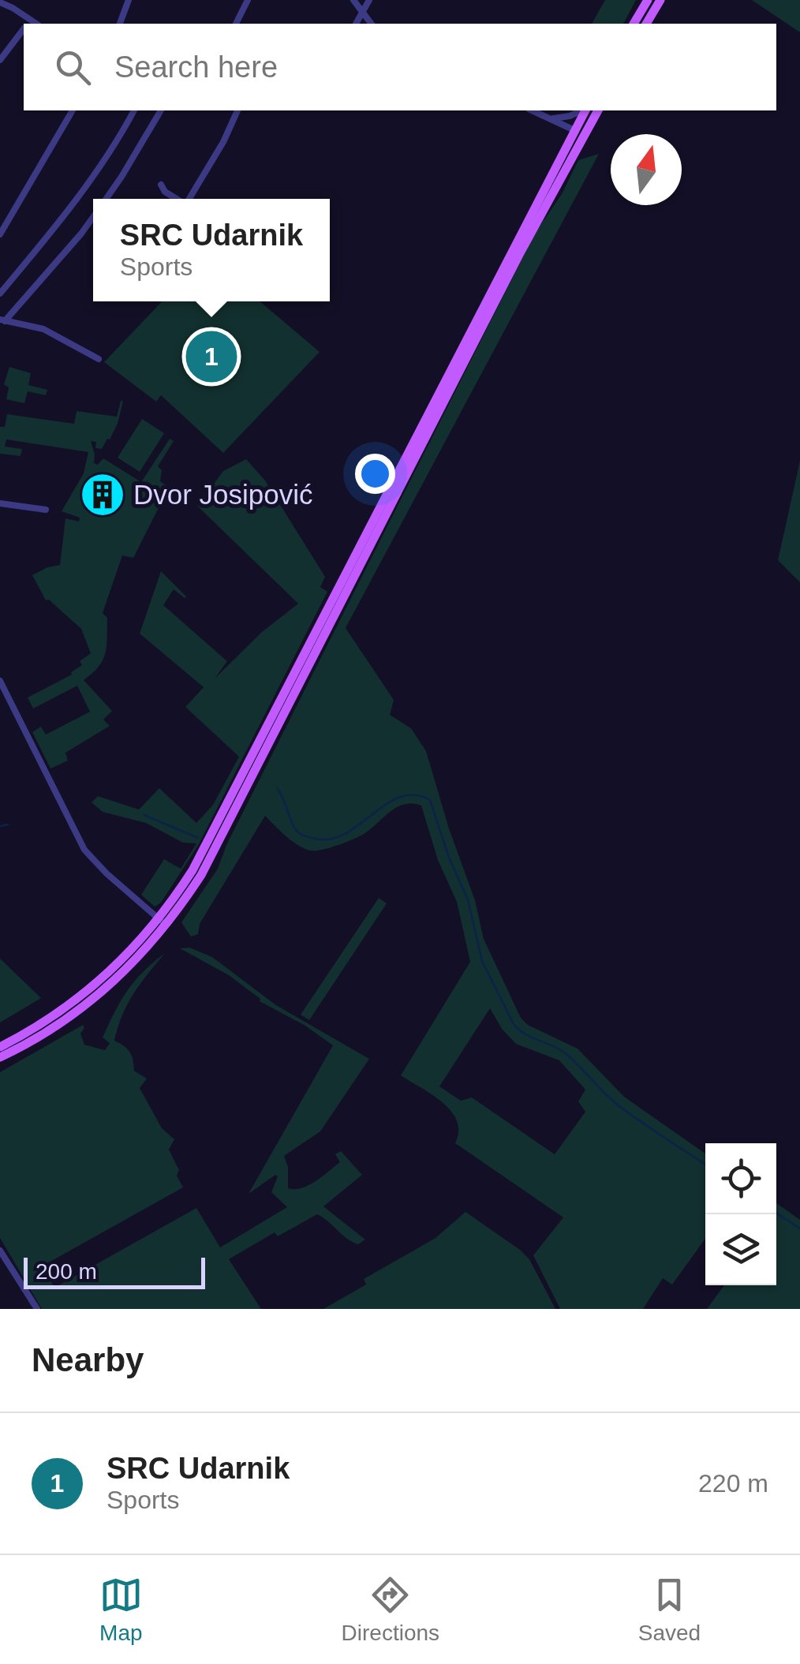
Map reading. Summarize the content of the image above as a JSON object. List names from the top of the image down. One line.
{"places":{"building":["Dvor Josipović"]},"scale_bar":"200 m","north":"top","page":{"search":"Search here","popup":["SRC Udarnik","Sports"],"pins":"1","scale":"200 m","heading":"Nearby","list":[{"mark":"1","name":"SRC Udarnik","note":"Sports","value":"220 m"}],"nav":["Map","Directions","Saved"]}}
